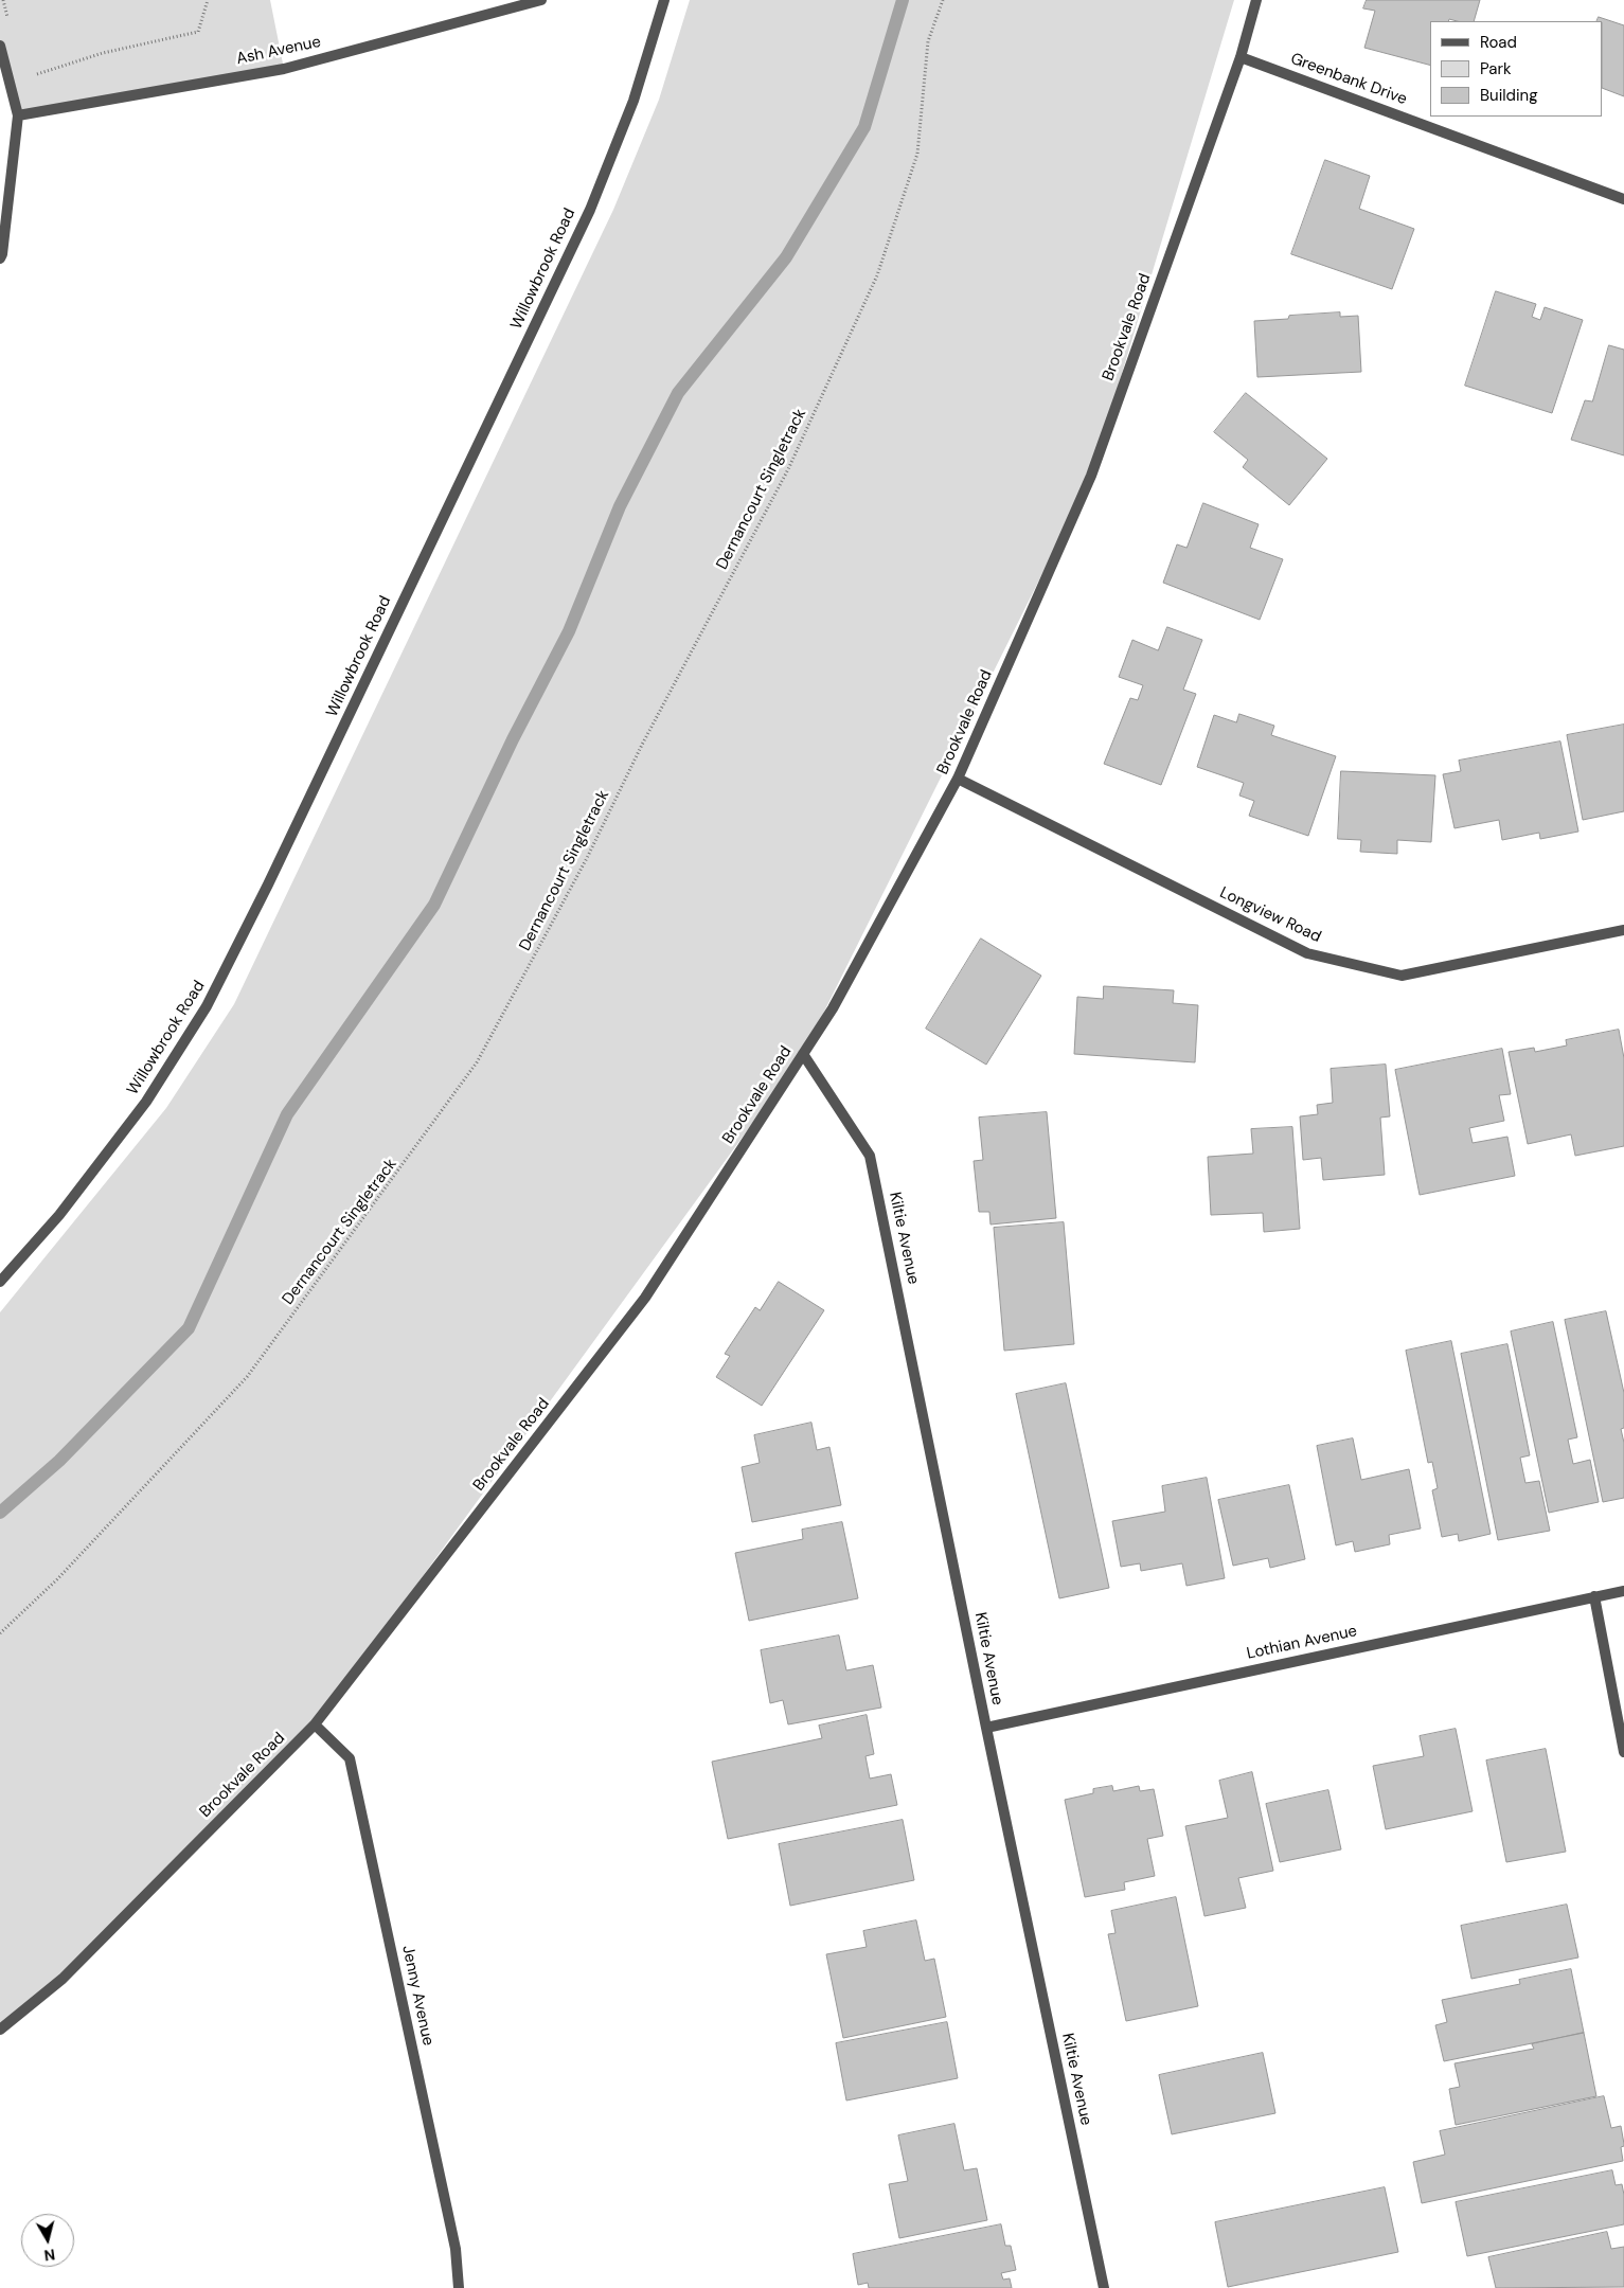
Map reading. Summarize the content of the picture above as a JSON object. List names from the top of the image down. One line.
{"streets":{"street":["Ash Avenue","Greenbank Drive","Willowbrook Road","Brookvale Road","Longview Road","Kiltie Avenue","Lothian Avenue","Jenny Avenue"],"path":["Dernancourt Singletrack"]},"crossings":[["Greenbank Drive","Brookvale Road"],["Brookvale Road","Longview Road"],["Brookvale Road","Kiltie Avenue"],["Brookvale Road","Jenny Avenue"],["Kiltie Avenue","Lothian Avenue"]],"legend":["Road","Park","Building"],"north":"bottom"}
